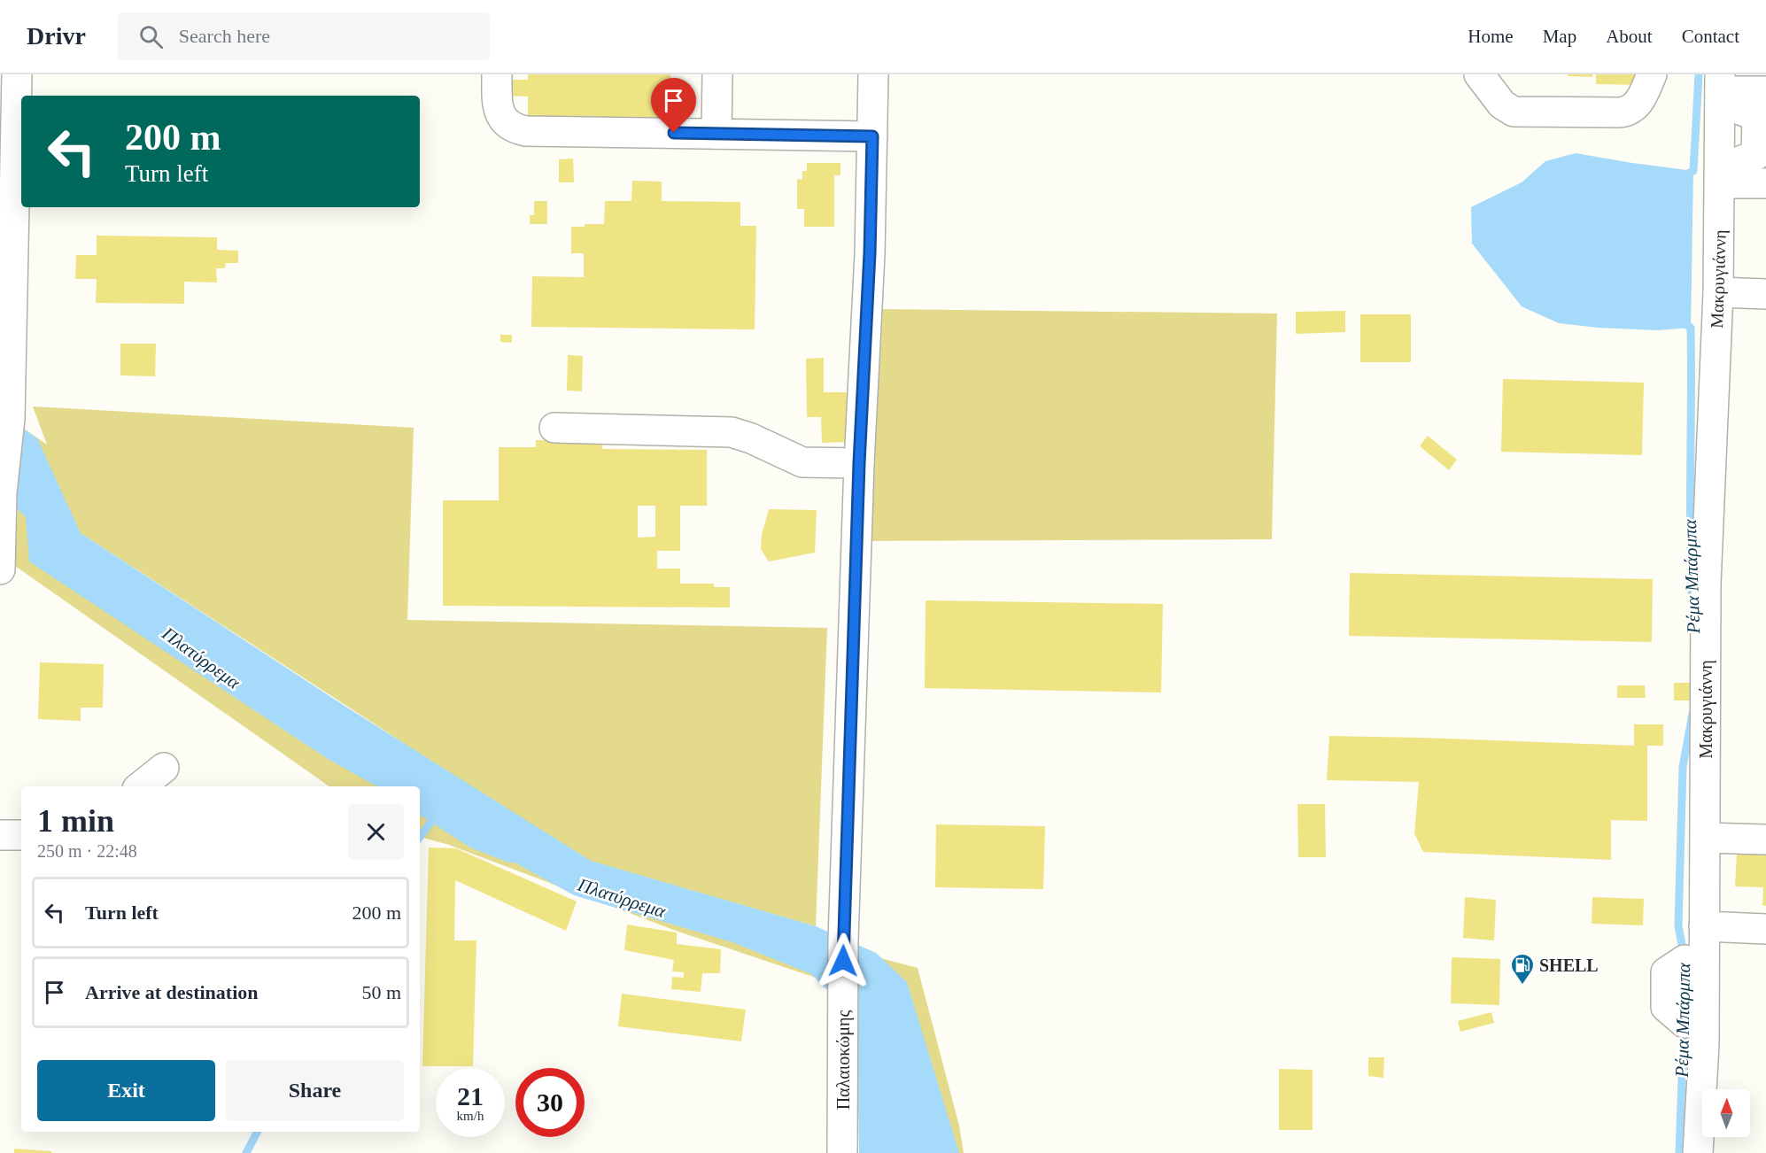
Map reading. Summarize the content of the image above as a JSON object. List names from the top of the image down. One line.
{"streets":{"street":["Μακρυγιάννη","Παλαιοκώμης"]},"water":["Ρέμα Μπάρμπα","Πλατύρρεμα"],"places":{"fuel station":["SHELL"]},"north":"top","page":{"header":"Drivr","search":"Search here","nav":["Home","Map","About","Contact"],"turn":["200 m","Turn left"],"heading":["1 min","250 m · 22:48"],"list":[{"name":"Turn left","value":"200 m"},{"name":"Arrive at destination","value":"50 m"}],"buttons":["Exit","Share"],"speed":"21 km/h","limit":"30"}}
